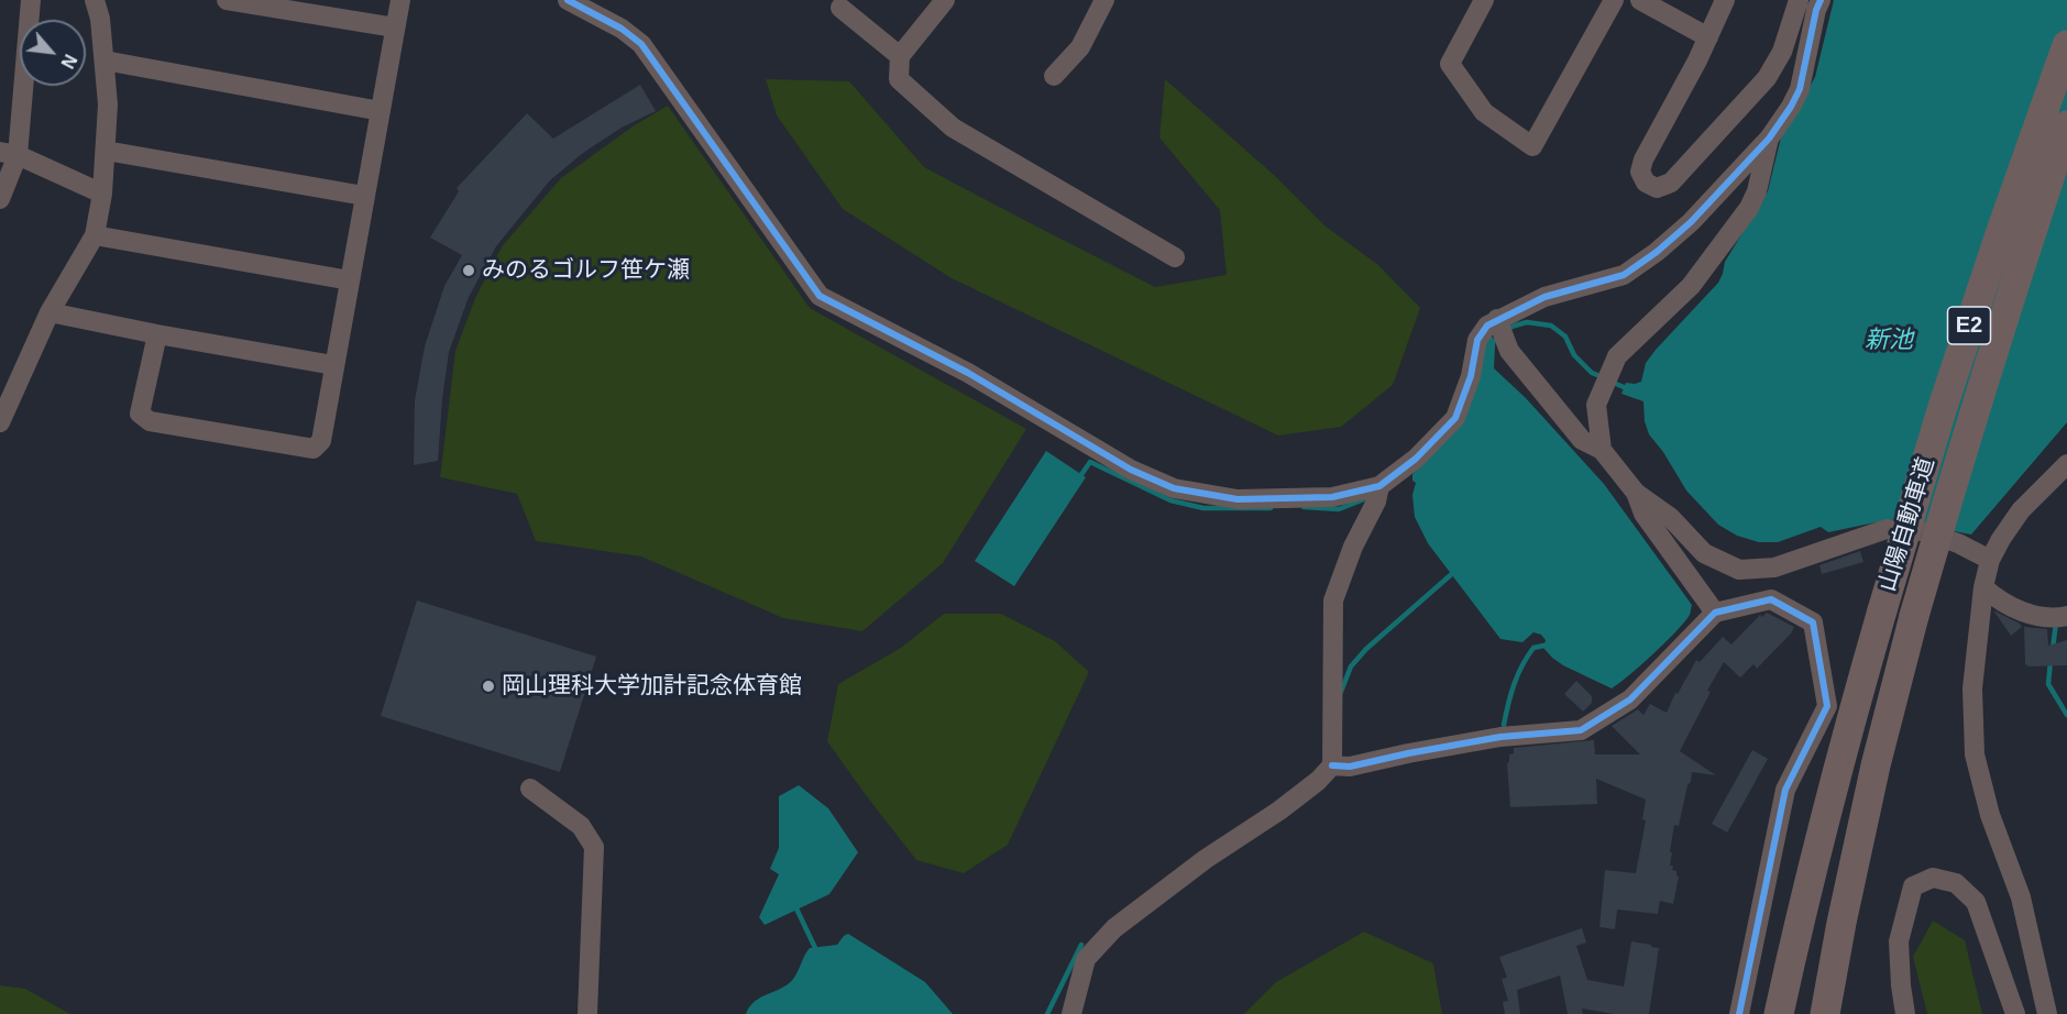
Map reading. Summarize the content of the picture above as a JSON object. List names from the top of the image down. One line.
{"streets":{"highway":["E2","山陽自動車道"]},"water":["新池"],"places":["みのるゴルフ笹ケ瀬","岡山理科大学加計記念体育館"],"north":"bottom right"}
